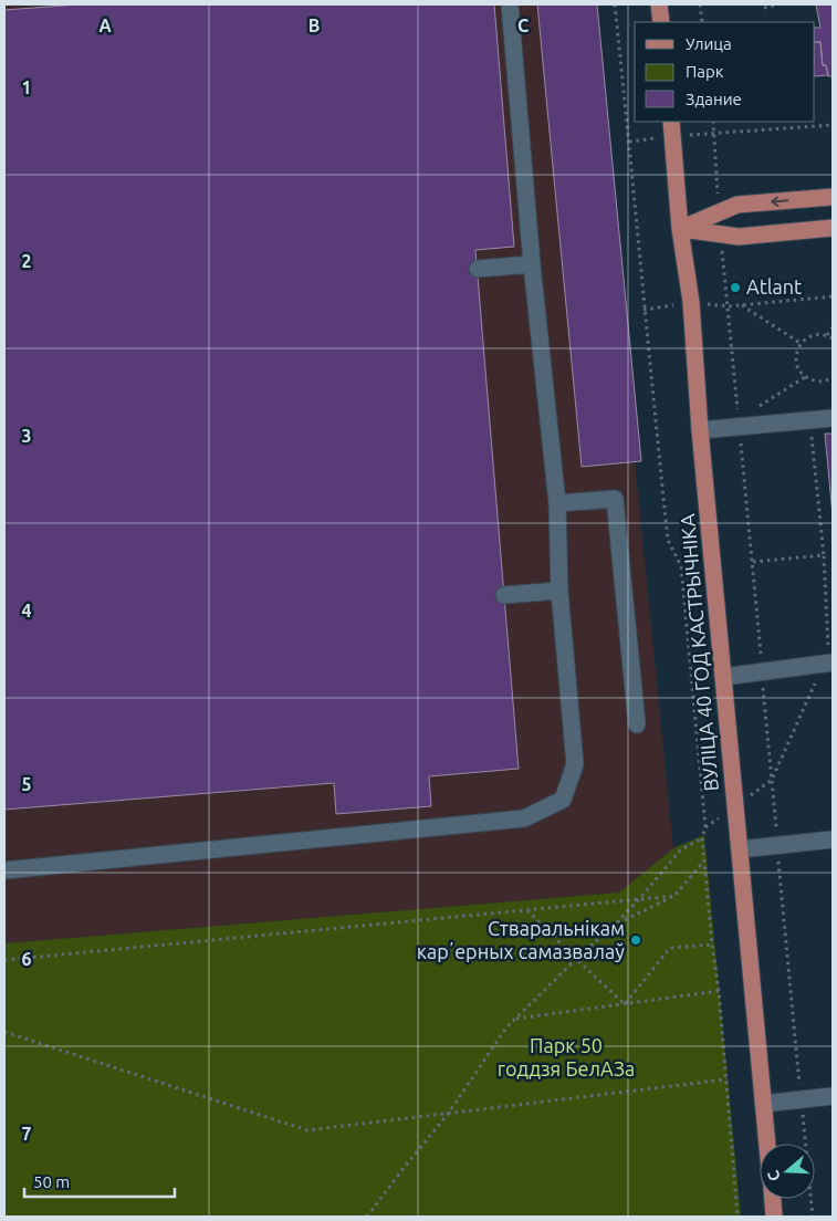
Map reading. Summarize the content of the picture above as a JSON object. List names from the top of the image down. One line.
{"streets":{"main road":["ВУЛІЦА 40 ГОД КАСТРЫЧНІКА"]},"parks":["Парк 50 годдзя БелАЗа"],"places":["Atlant","Стваральнікам карʼерных самазвалаў"],"legend":["Улица","Парк","Здание"],"scale_bar":"50 m","north":"left","grid":{"columns":["A","B","C"],"rows":["1","2","3","4","5","6","7"]}}
